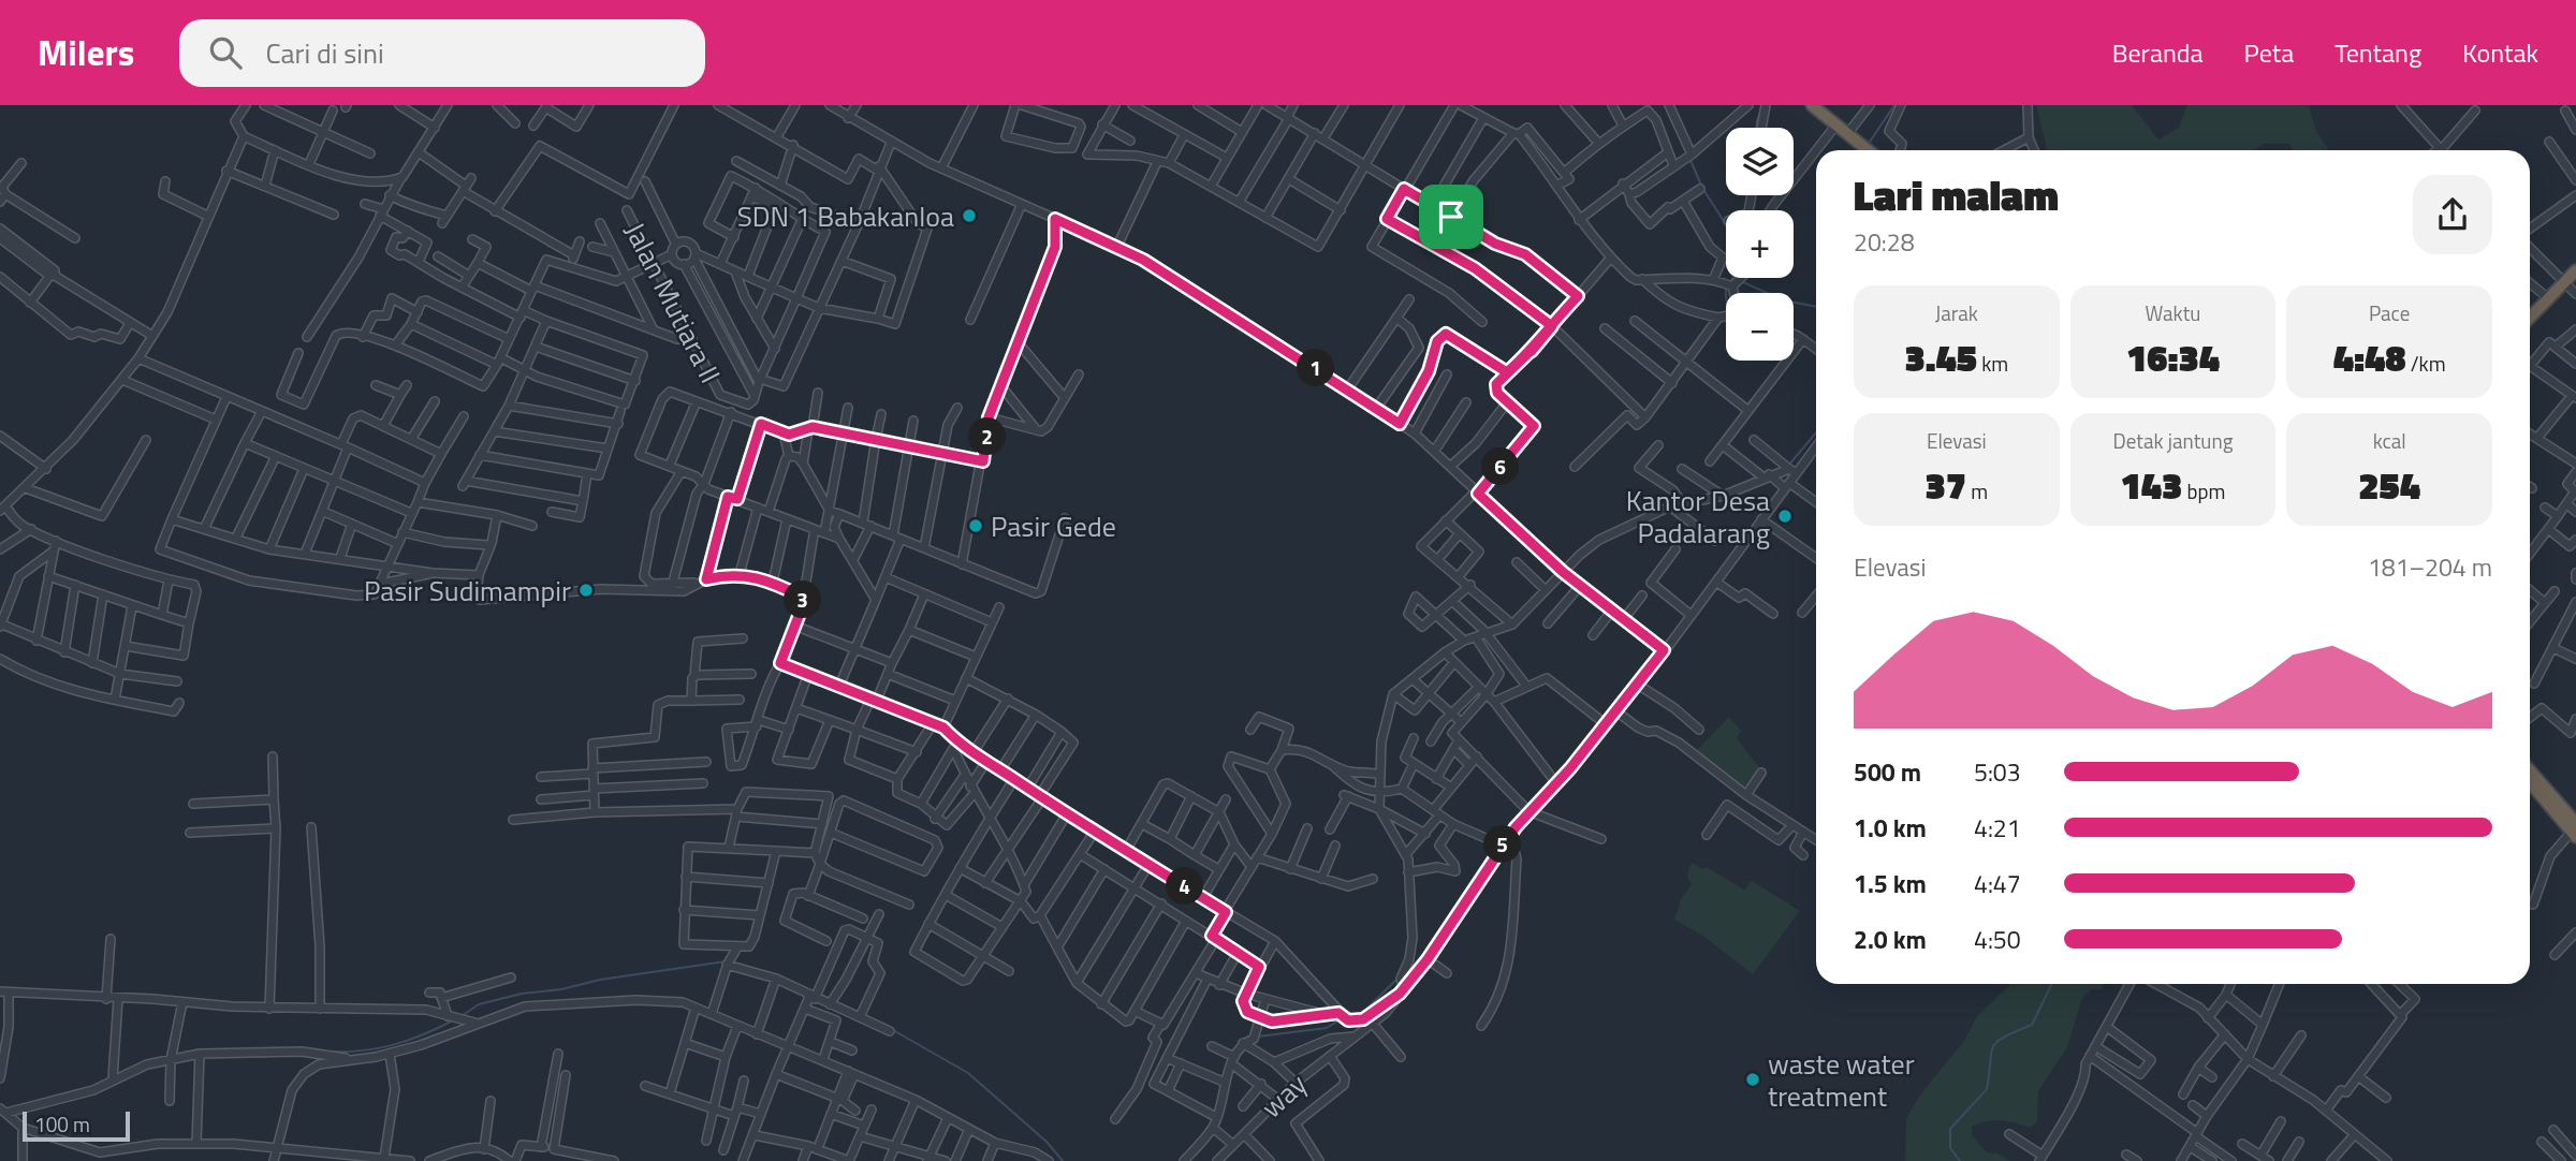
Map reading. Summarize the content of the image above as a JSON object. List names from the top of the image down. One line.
{"streets":{"street":["Jalan Mutiara II","way"]},"places":["SDN 1 Babakanloa","Kantor Desa Padalarang","Pasir Gede","Pasir Sudimampir","waste water treatment"],"scale_bar":"100 m","page":{"header":"Milers","search":"Cari di sini","nav":["Beranda","Peta","Tentang","Kontak"],"map_buttons":["+","−"],"heading":["Lari malam","20:28"],"stats":[["Jarak","3.45 km"],["Waktu","16:34"],["Pace","4:48 /km"],["Elevasi","37 m"],["Detak jantung","143 bpm"],["kcal","254"]],"pins":["1","2","6","3","5","4"],"chart":["Elevasi","181–204 m"],"list":[{"name":"500 m","note":"5:03"},{"name":"1.0 km","note":"4:21"},{"name":"1.5 km","note":"4:47"},{"name":"2.0 km","note":"4:50"}],"scale":"100 m"}}
